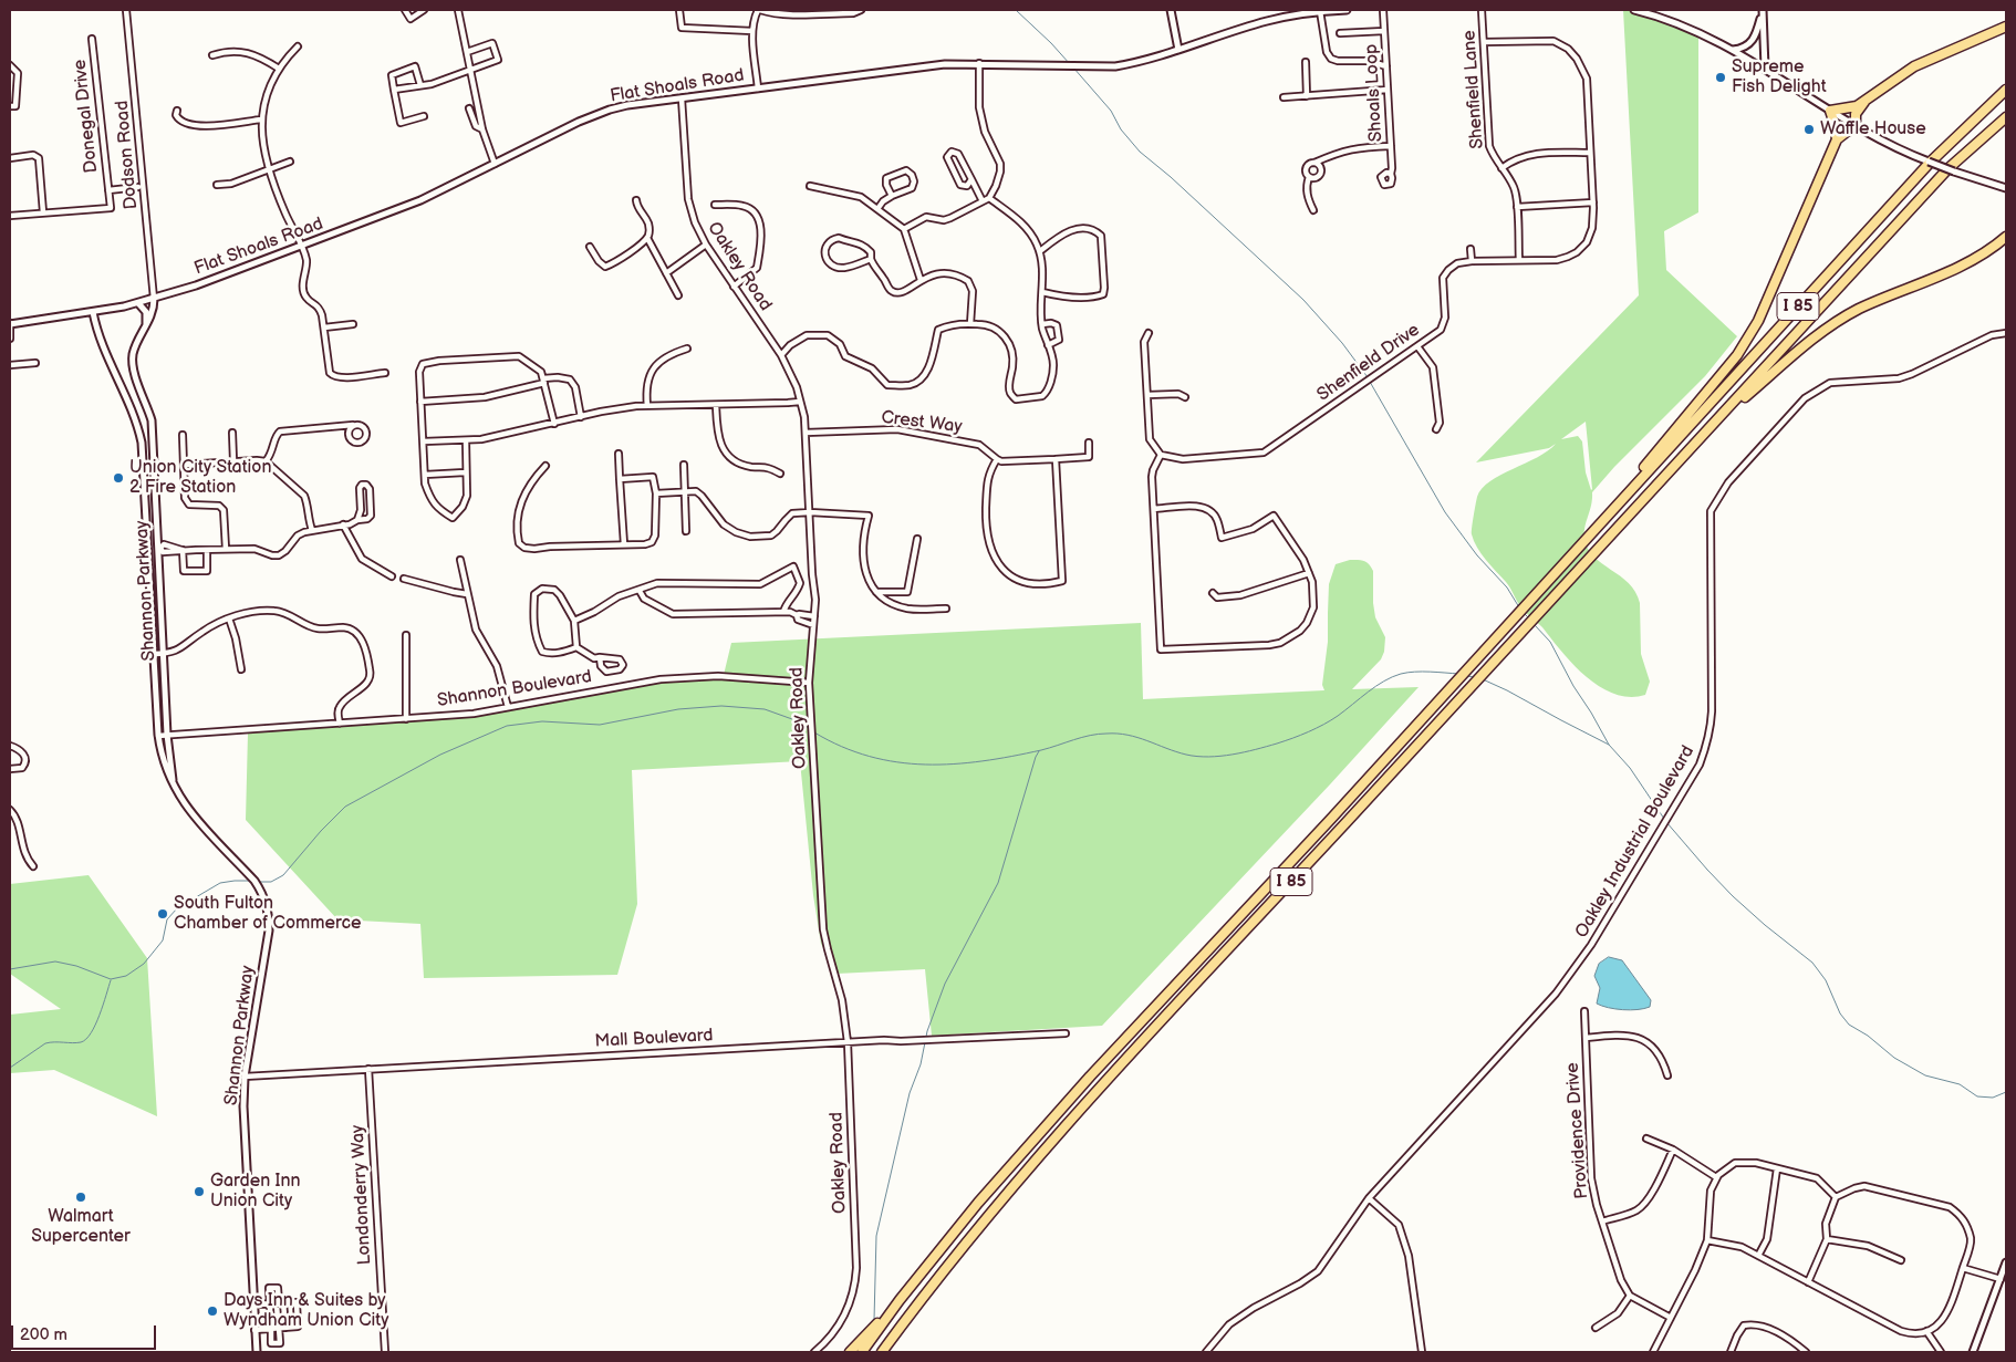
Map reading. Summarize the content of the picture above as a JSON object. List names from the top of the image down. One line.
{"streets":{"highway":["I 85"],"street":["Flat Shoals Road","Shenfield Lane","Shoals Loop","Donegal Drive","Dodson Road","Oakley Road","Shenfield Drive","Crest Way","Shannon Parkway","Shannon Boulevard","Oakley Industrial Boulevard","Mall Boulevard","Providence Drive","Londonderry Way"]},"crossings":[["Flat Shoals Road","Dodson Road"],["Flat Shoals Road","Oakley Road"],["Flat Shoals Road","Shannon Parkway"],["Shenfield Lane","Shenfield Drive"],["Dodson Road","Shannon Parkway"],["Oakley Road","Crest Way"],["Oakley Road","Shannon Boulevard"],["Oakley Road","Mall Boulevard"],["Shannon Parkway","Shannon Boulevard"],["Shannon Parkway","Mall Boulevard"],["Mall Boulevard","Londonderry Way"]],"places":["Supreme Fish Delight","Waffle House","Union City Station 2 Fire Station","South Fulton Chamber of Commerce","Garden Inn Union City","Walmart Supercenter","Days Inn & Suites by Wyndham Union City"],"scale_bar":"200 m"}
